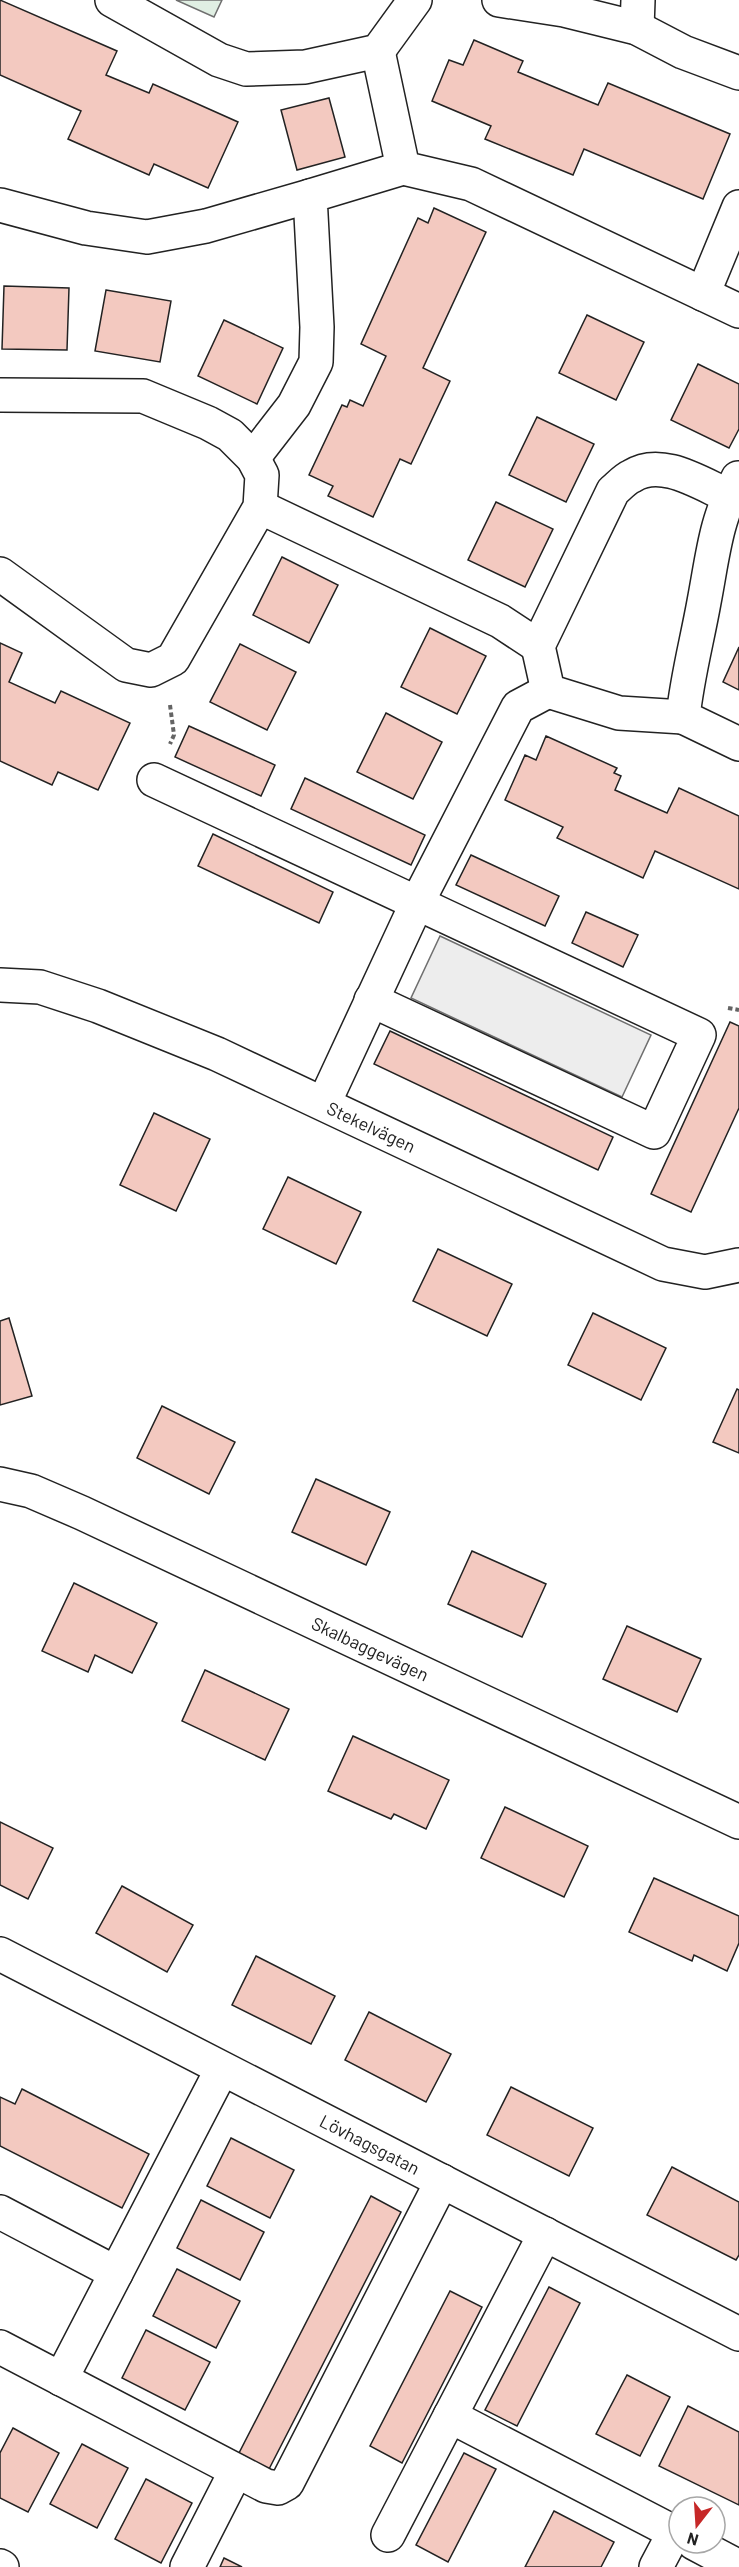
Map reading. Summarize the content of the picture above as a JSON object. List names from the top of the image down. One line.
{"streets":{"street":["Stekelvägen","Skalbaggevägen","Lövhagsgatan"]},"north":"bottom"}
